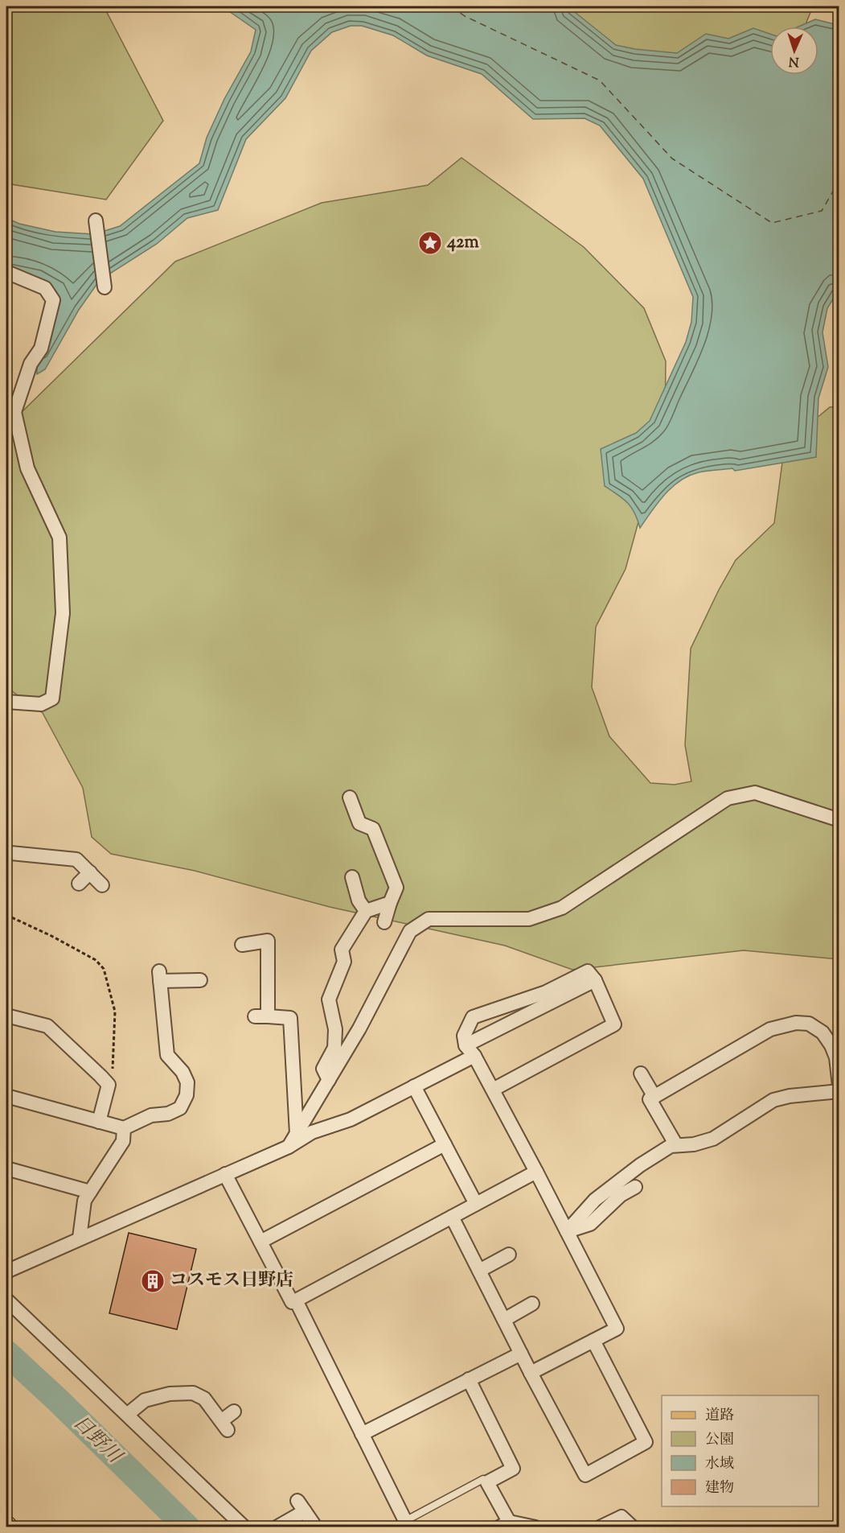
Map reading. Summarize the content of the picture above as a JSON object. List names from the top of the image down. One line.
{"water":["日野川"],"places":{"place":["42m"],"building":["コスモス日野店"]},"legend":["道路","公園","水域","建物"],"north":"bottom"}
